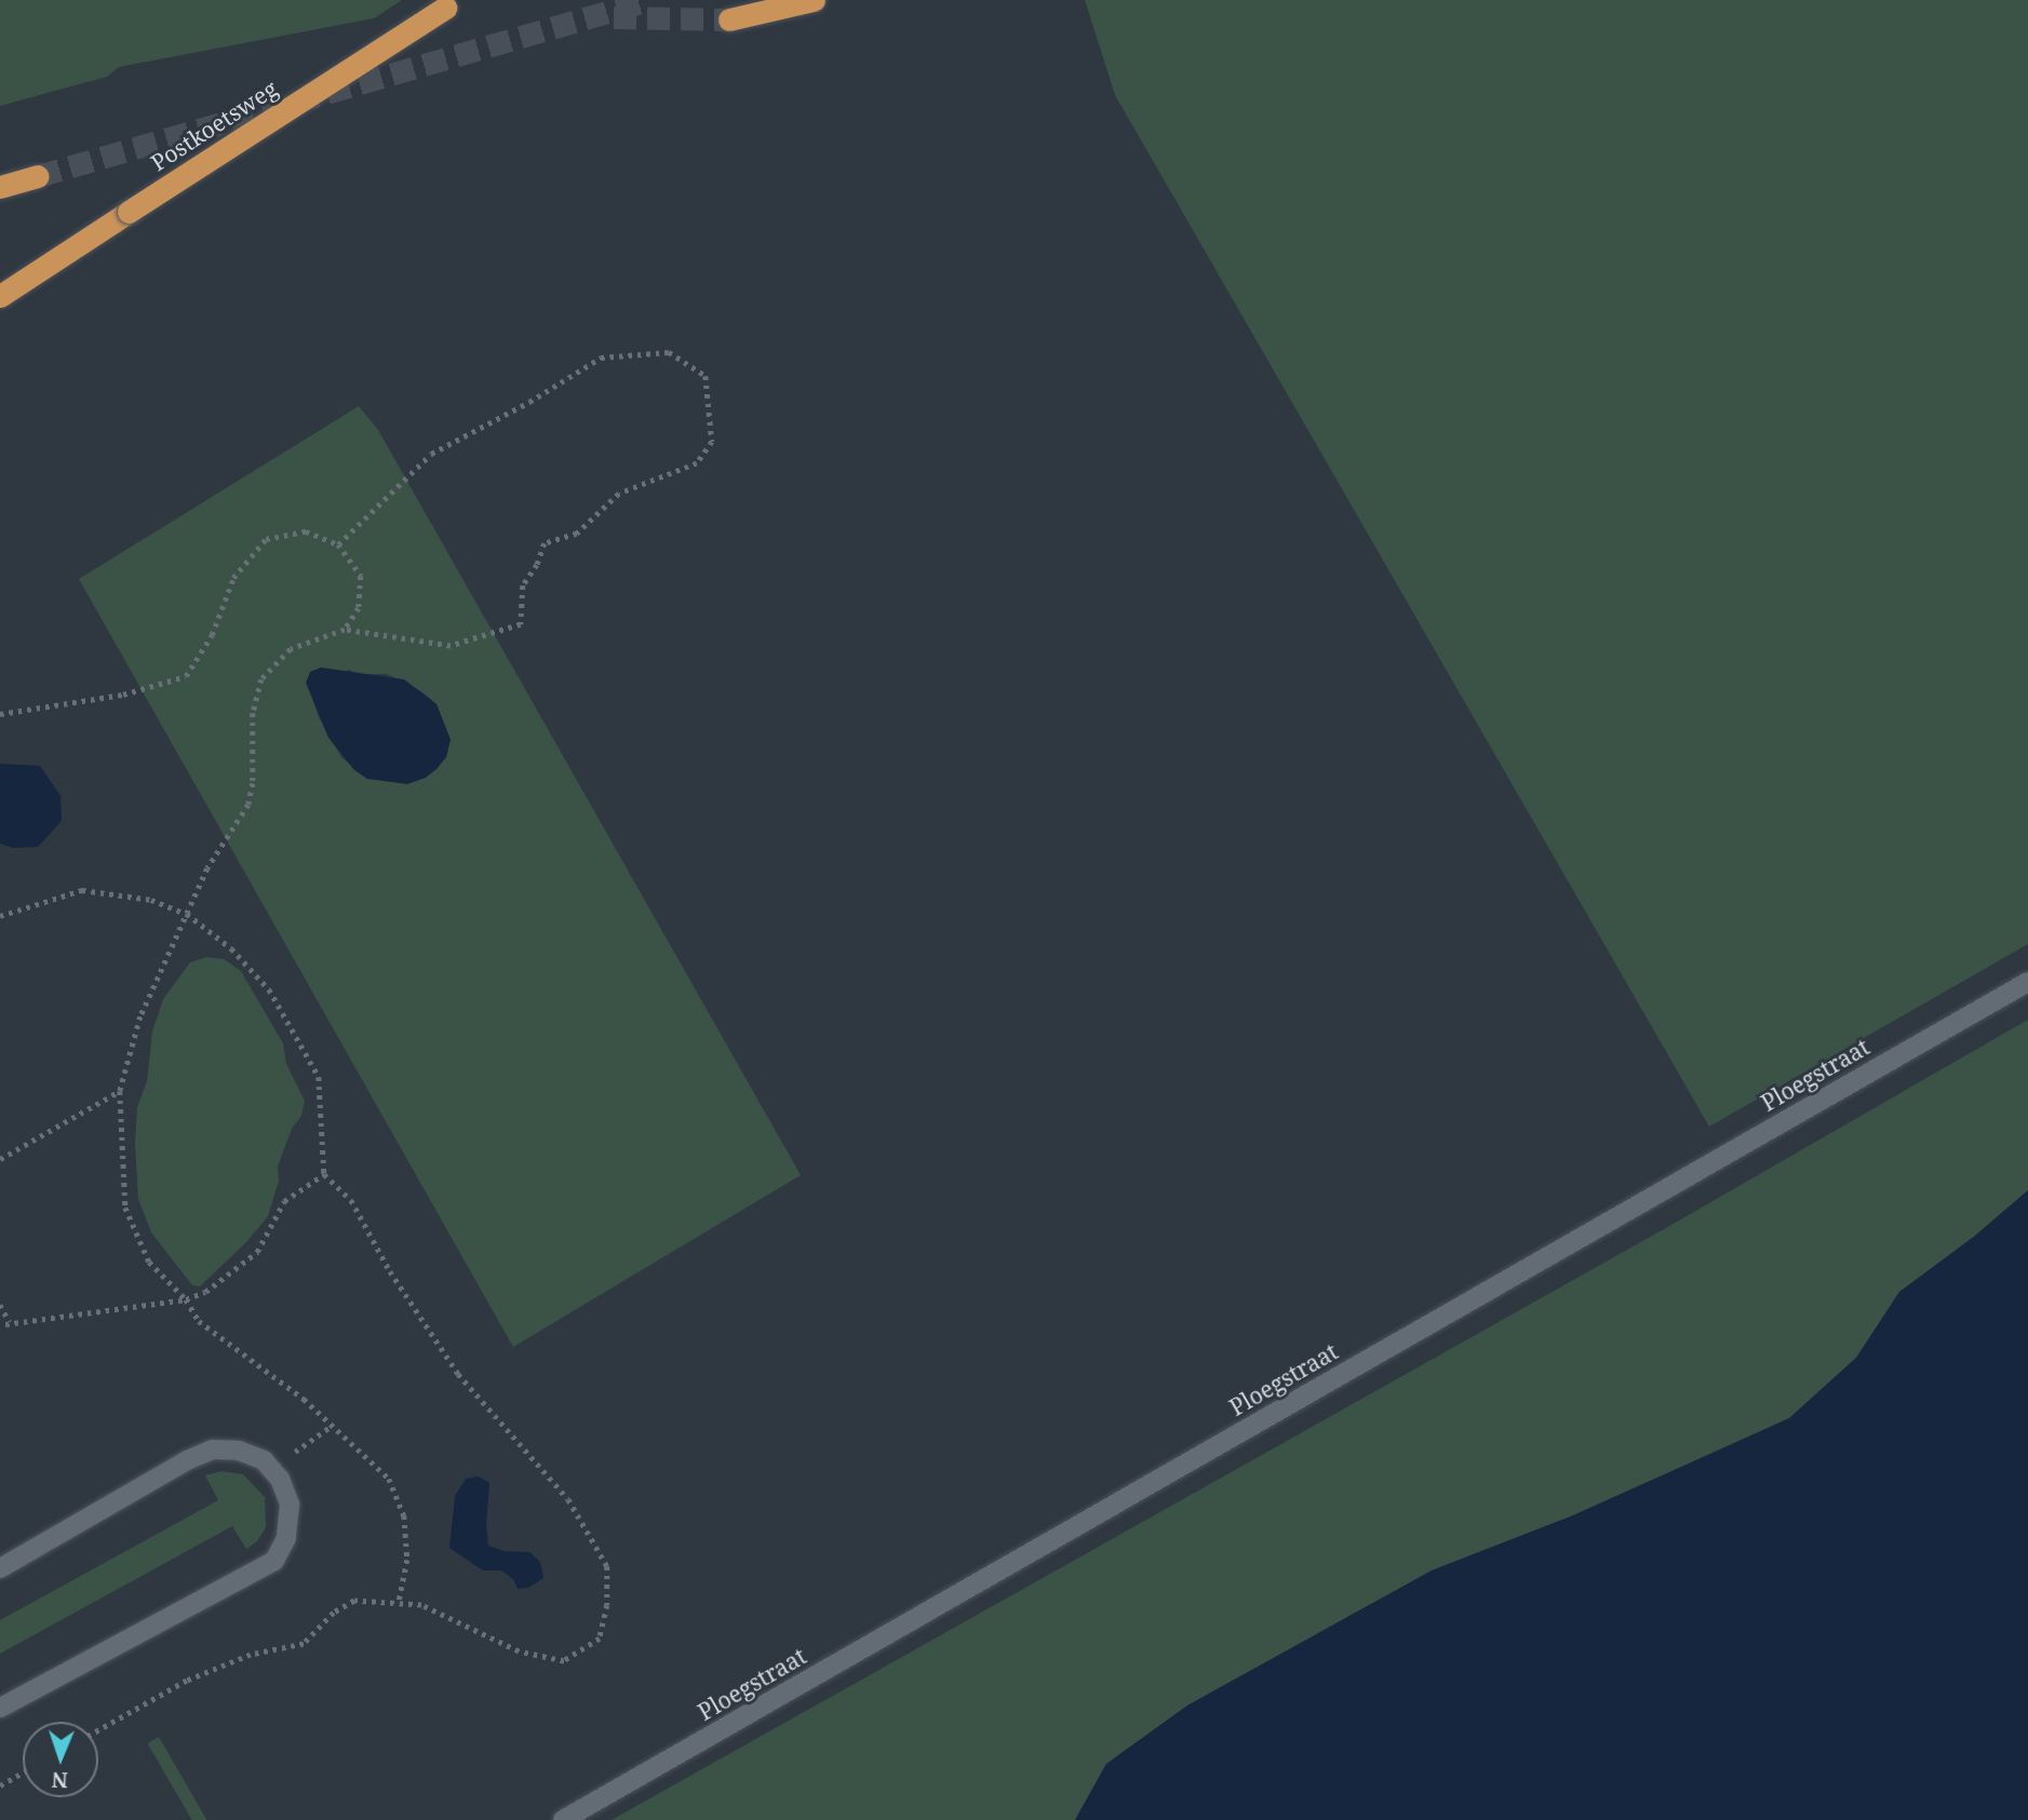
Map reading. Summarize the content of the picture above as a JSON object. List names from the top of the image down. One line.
{"streets":{"highway":["Postkoetsweg"],"street":["Ploegstraat"]},"north":"bottom"}
